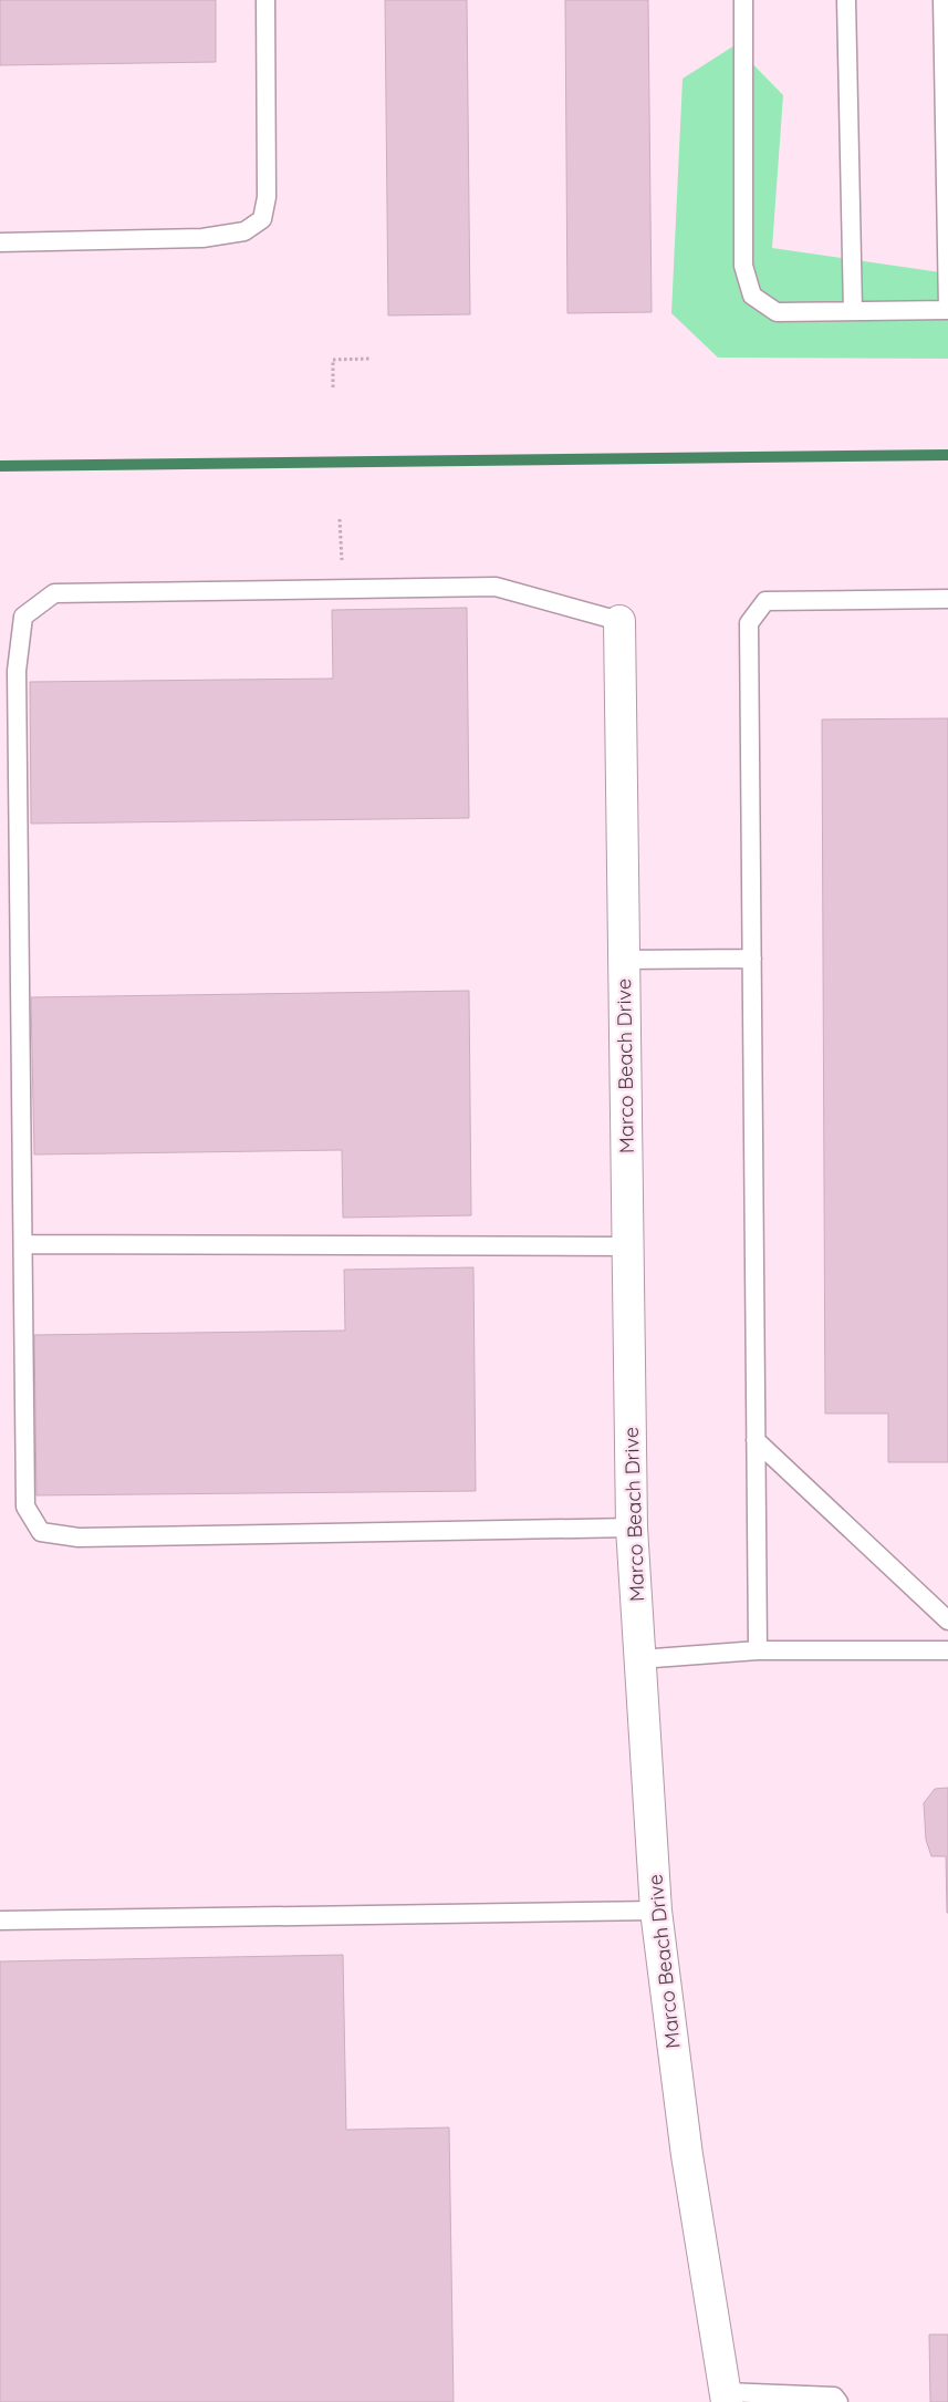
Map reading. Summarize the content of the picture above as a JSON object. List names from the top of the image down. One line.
{"streets":{"street":["Marco Beach Drive"]}}
